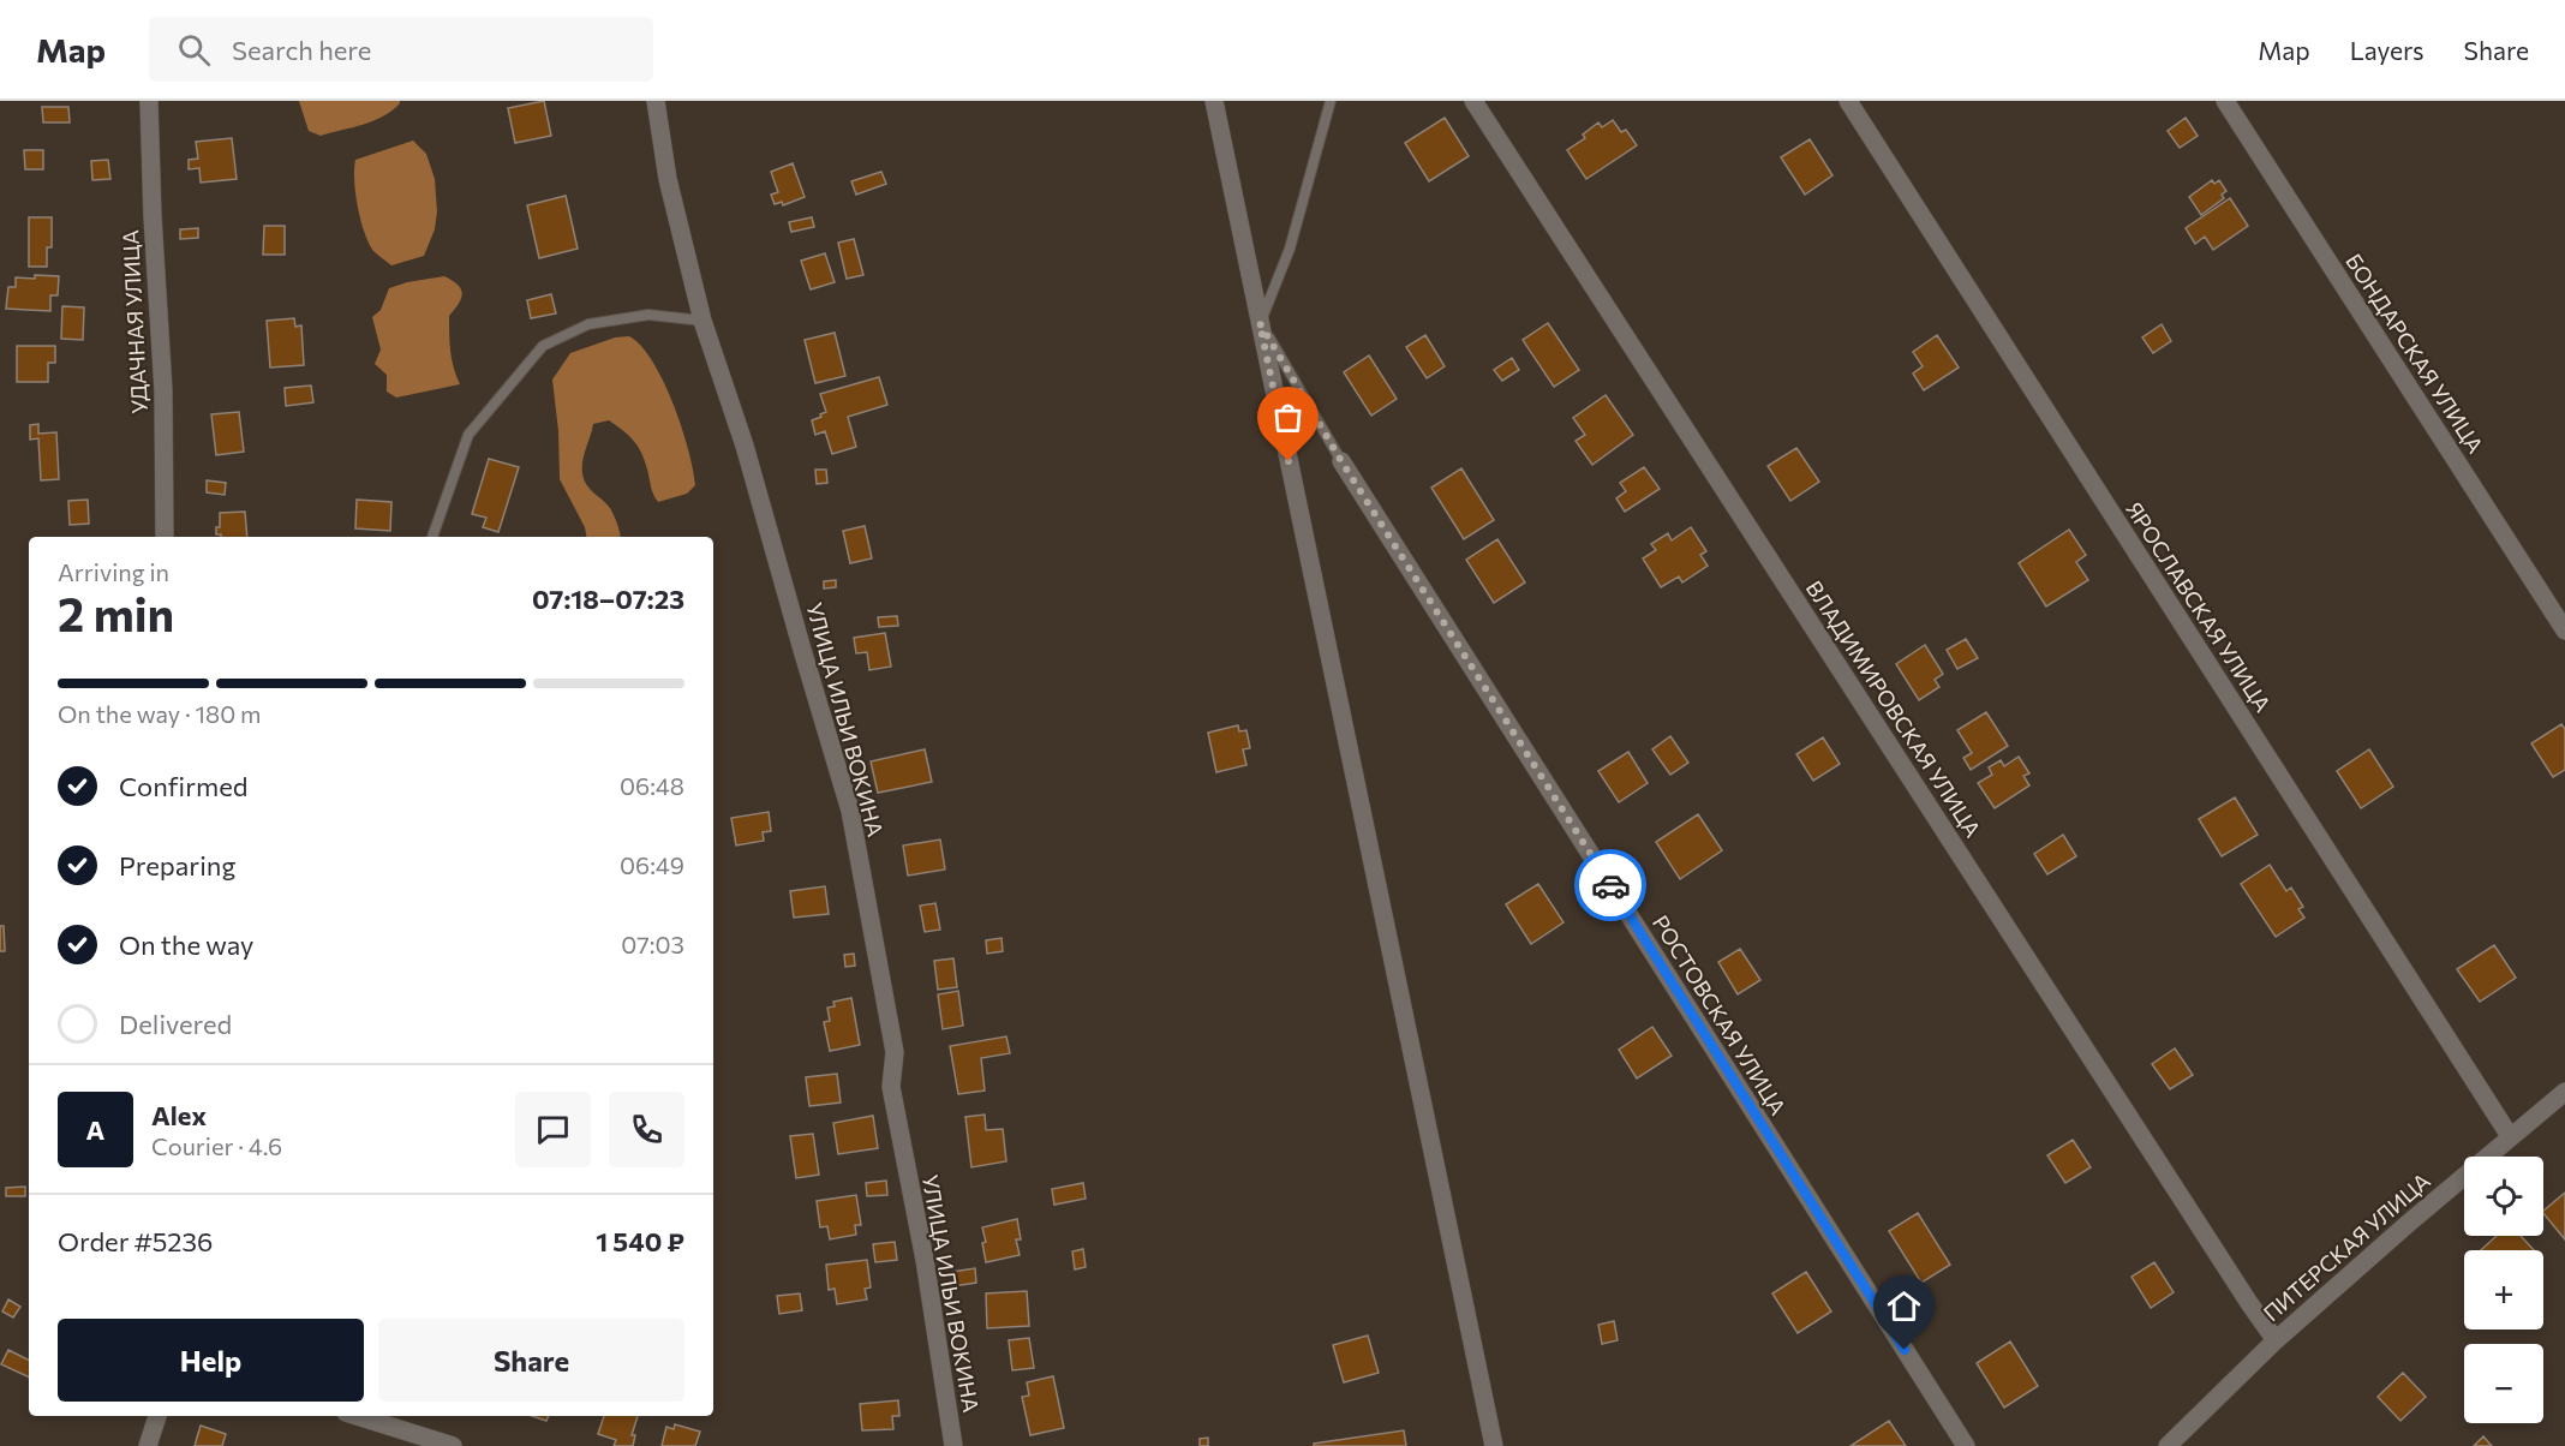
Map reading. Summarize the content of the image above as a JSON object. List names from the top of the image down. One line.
{"streets":{"street":["УДАЧНАЯ УЛИЦА","БОНДАРСКАЯ УЛИЦА","ЯРОСЛАВСКАЯ УЛИЦА","ВЛАДИМИРОВСКАЯ УЛИЦА","УЛИЦА ИЛЬИ ВОКИНА","РОСТОВСКАЯ УЛИЦА","ПИТЕРСКАЯ УЛИЦА"]},"crossings":[["ЯРОСЛАВСКАЯ УЛИЦА","ПИТЕРСКАЯ УЛИЦА"],["ВЛАДИМИРОВСКАЯ УЛИЦА","ПИТЕРСКАЯ УЛИЦА"]],"page":{"header":"Map","search":"Search here","nav":["Map","Layers","Share"],"heading":["2 min","Arriving in","07:18–07:23"],"panel":["Alex","Courier · 4.6","Order #5236","1 540 ₽"],"bar":"On the way · 180 m","list":[["Confirmed","06:48"],["Preparing","06:49"],["On the way","07:03"],"Delivered"],"round":"A","map_buttons":["+","−"],"buttons":["Help","Share"]}}
